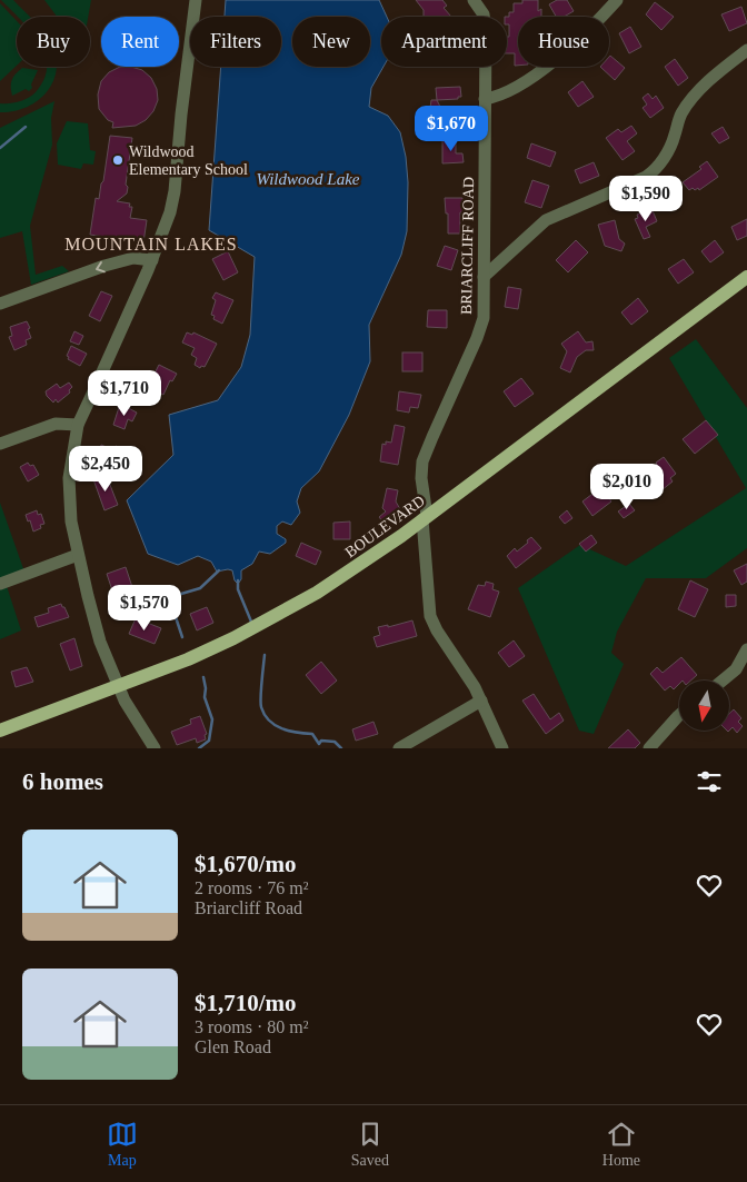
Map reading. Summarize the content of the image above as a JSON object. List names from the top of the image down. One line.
{"streets":{"main road":["BOULEVARD"],"street":["BRIARCLIFF ROAD"]},"crossings":[["BRIARCLIFF ROAD","BOULEVARD"]],"districts":["MOUNTAIN LAKES"],"water":["Wildwood Lake"],"places":["Wildwood Elementary School"],"north":"bottom","page":{"chip":["Buy","Rent","Filters","New","Apartment","House"],"price":["$1,670","$1,590","$1,710","$2,450","$2,010","$1,570"],"heading":"6 homes","list":[{"name":"$1,670/mo","note":"2 rooms · 76 m² · Briarcliff Road"},{"name":"$1,710/mo","note":"3 rooms · 80 m² · Glen Road"}],"tabs":["Map","Saved","Home"]}}
